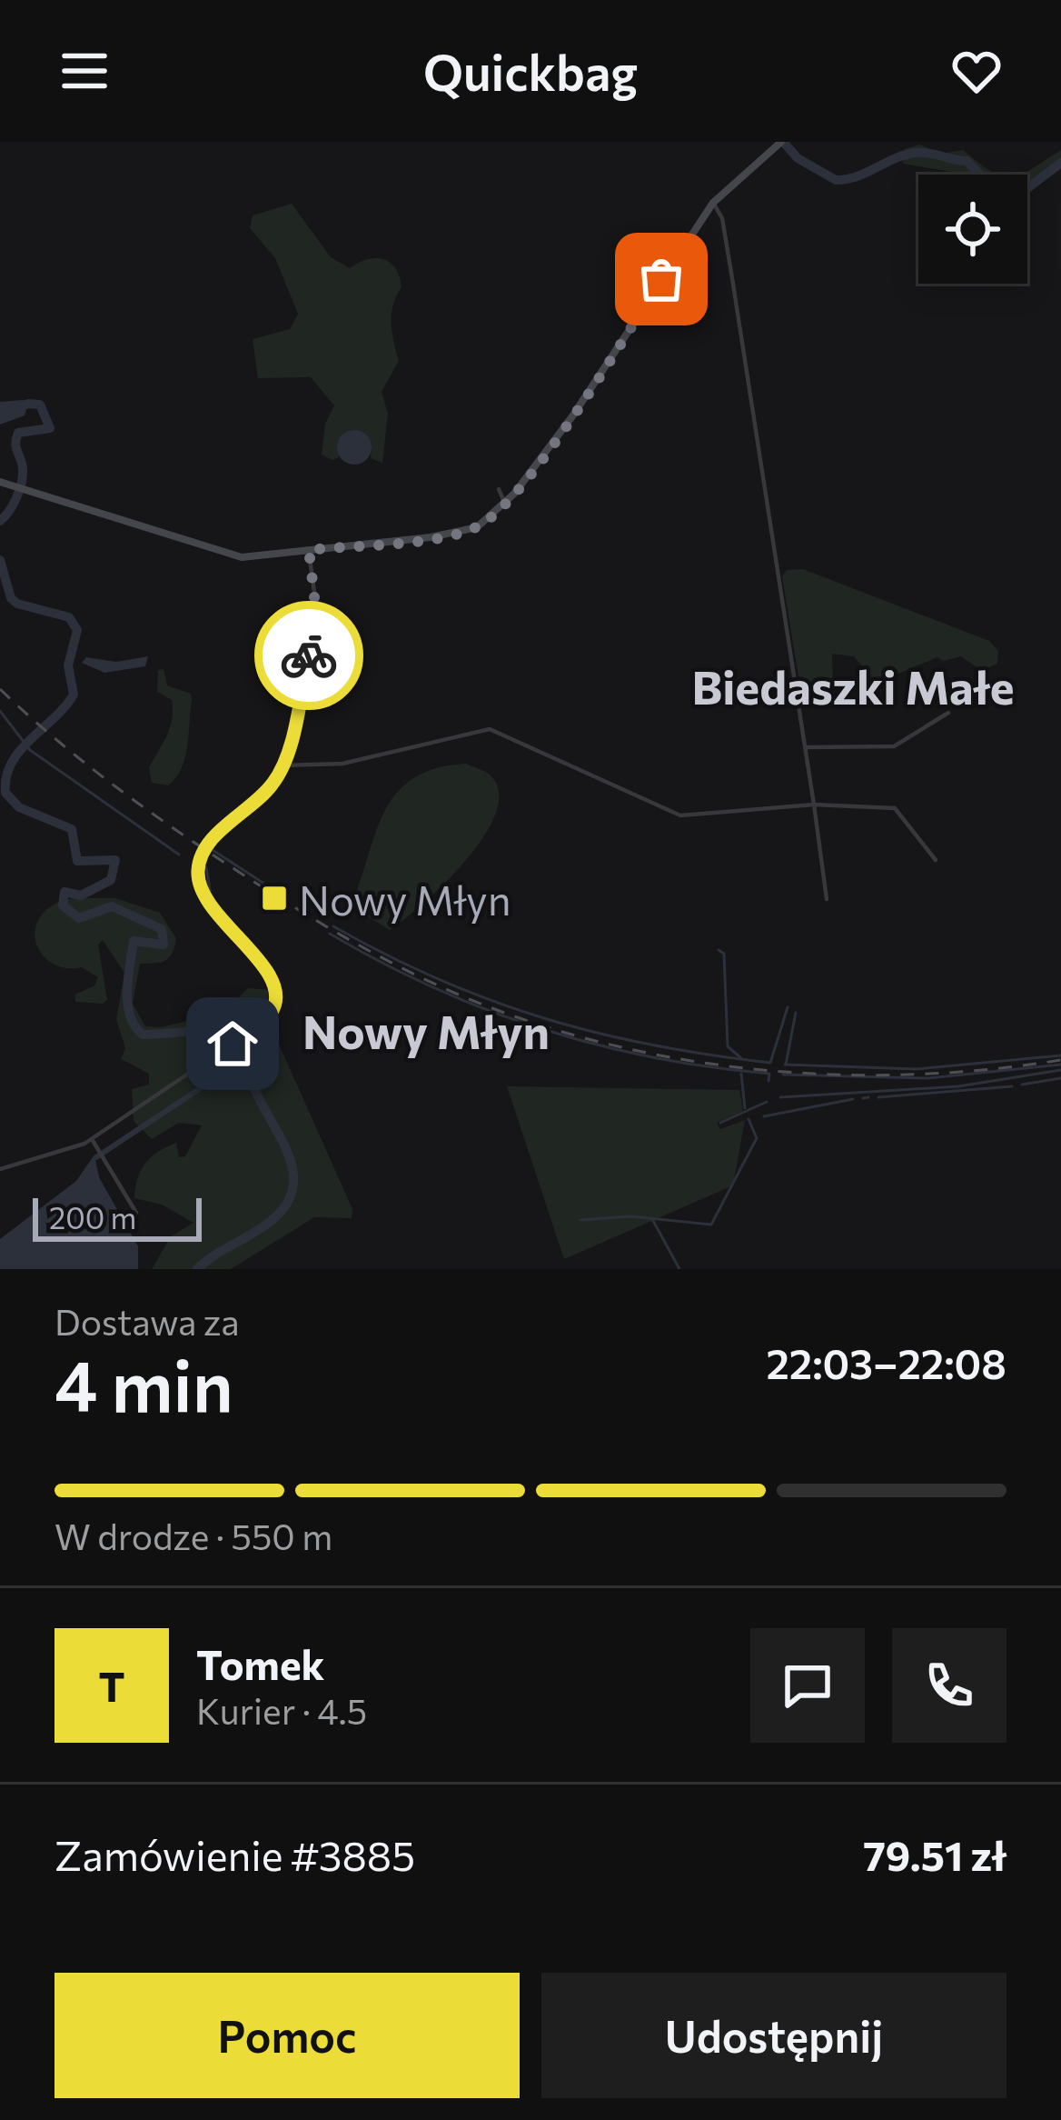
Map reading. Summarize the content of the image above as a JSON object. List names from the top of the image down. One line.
{"districts":["Biedaszki Małe","Nowy Młyn"],"places":{"transit":["Nowy Młyn"]},"scale_bar":"200 m","page":{"header":"Quickbag","scale":"200 m","heading":["4 min","Dostawa za","22:03–22:08"],"panel":["Tomek","Kurier · 4.5","Zamówienie #3885","79.51 zł"],"bar":"W drodze · 550 m","round":"T","buttons":["Pomoc","Udostępnij"]}}
